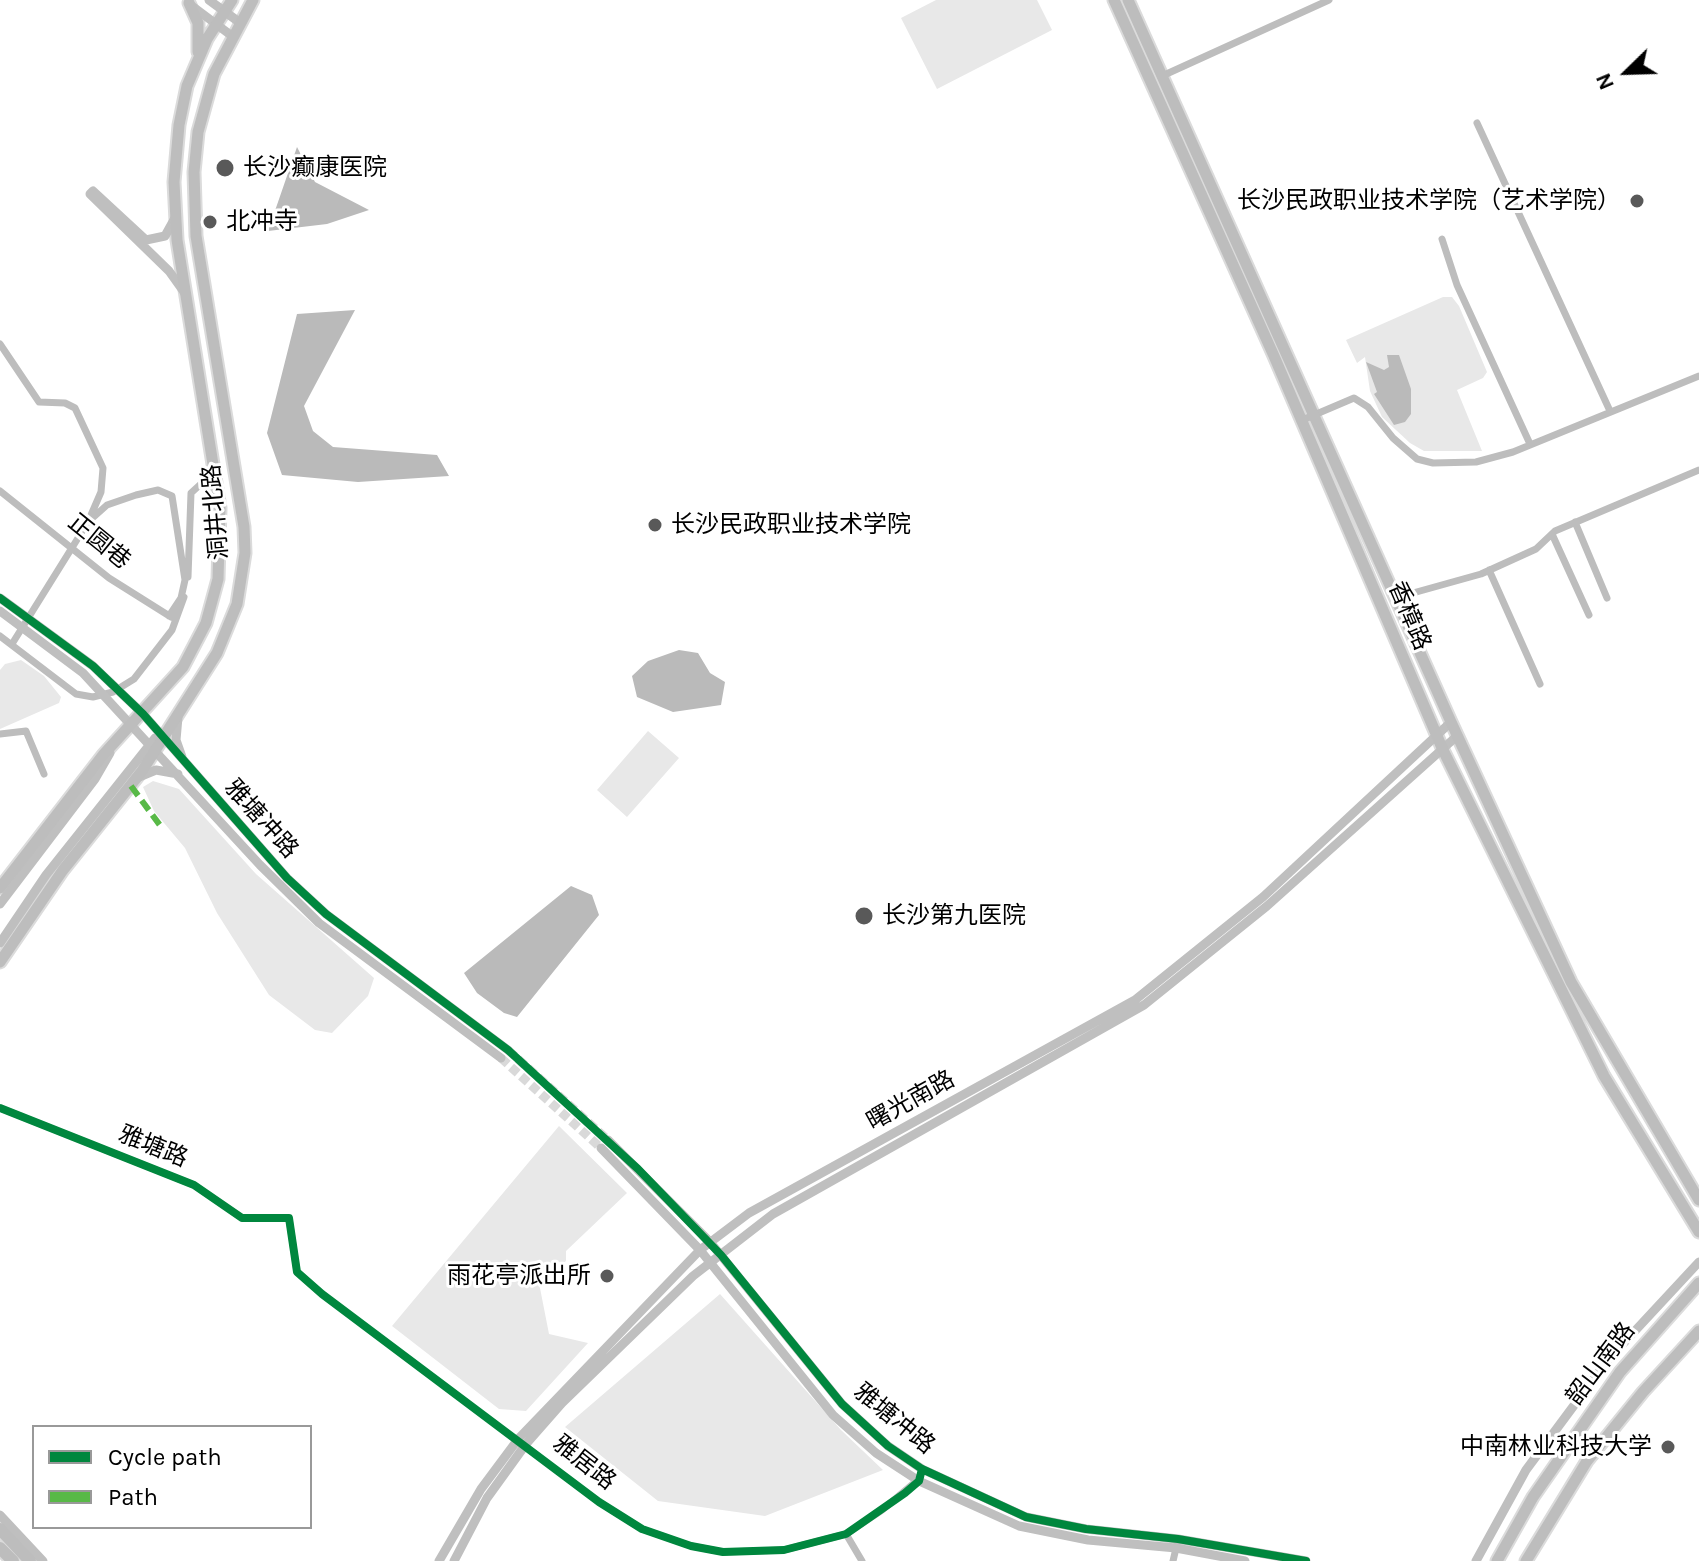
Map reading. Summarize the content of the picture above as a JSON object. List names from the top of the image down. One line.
{"streets":{"main road":["洞井北路","香樟路","韶山南路"],"street":["正圆巷","雅塘冲路","曙光南路","雅塘路","雅居路"]},"crossings":[["洞井北路","雅塘冲路"],["香樟路","曙光南路"],["雅塘冲路","曙光南路"],["雅塘冲路","雅居路"],["曙光南路","雅居路"],["雅塘路","雅居路"]],"places":["长沙癫康医院","长沙民政职业技术学院（艺术学院）","北冲寺","长沙民政职业技术学院","长沙第九医院","雨花亭派出所","中南林业科技大学"],"legend":["Cycle path","Path"],"north":"bottom left"}
